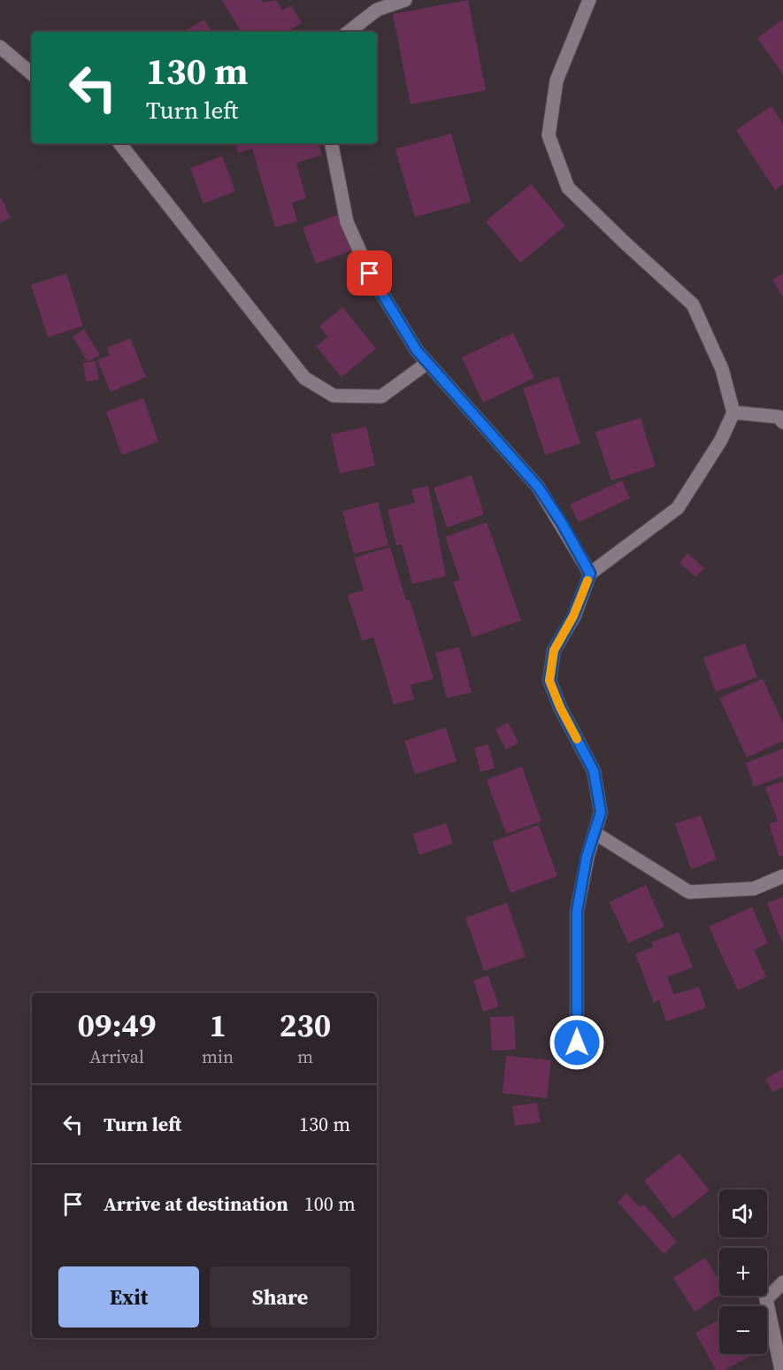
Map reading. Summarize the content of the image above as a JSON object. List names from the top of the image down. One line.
{"page":{"turn":["130 m","Turn left"],"eta":["09:49","Arrival","1","min","230","m"],"list":[{"name":"Turn left","value":"130 m"},{"name":"Arrive at destination","value":"100 m"}],"map_buttons":["+","−"],"buttons":["Exit","Share"]}}
